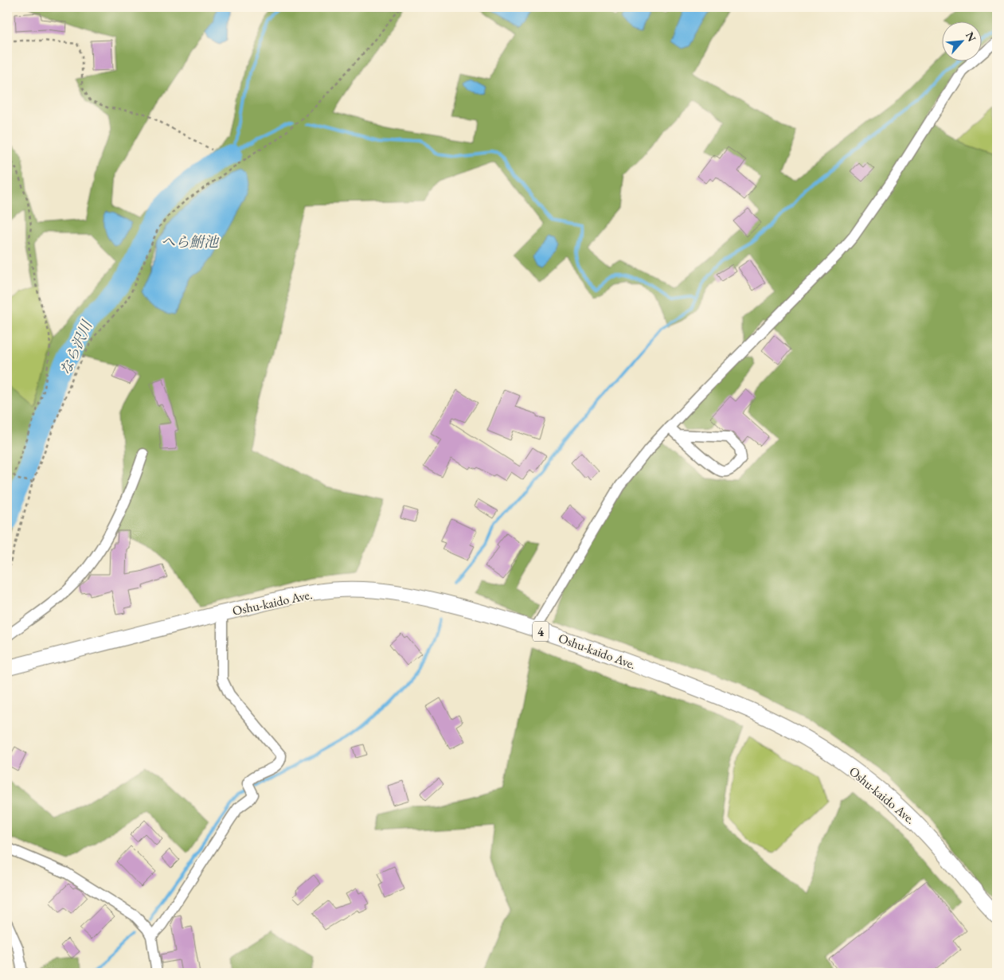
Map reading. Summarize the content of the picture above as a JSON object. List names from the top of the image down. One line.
{"streets":{"highway":["Oshu-kaido Ave.","4"]},"water":["へら鮒池","なら沢川"],"north":"top right"}
